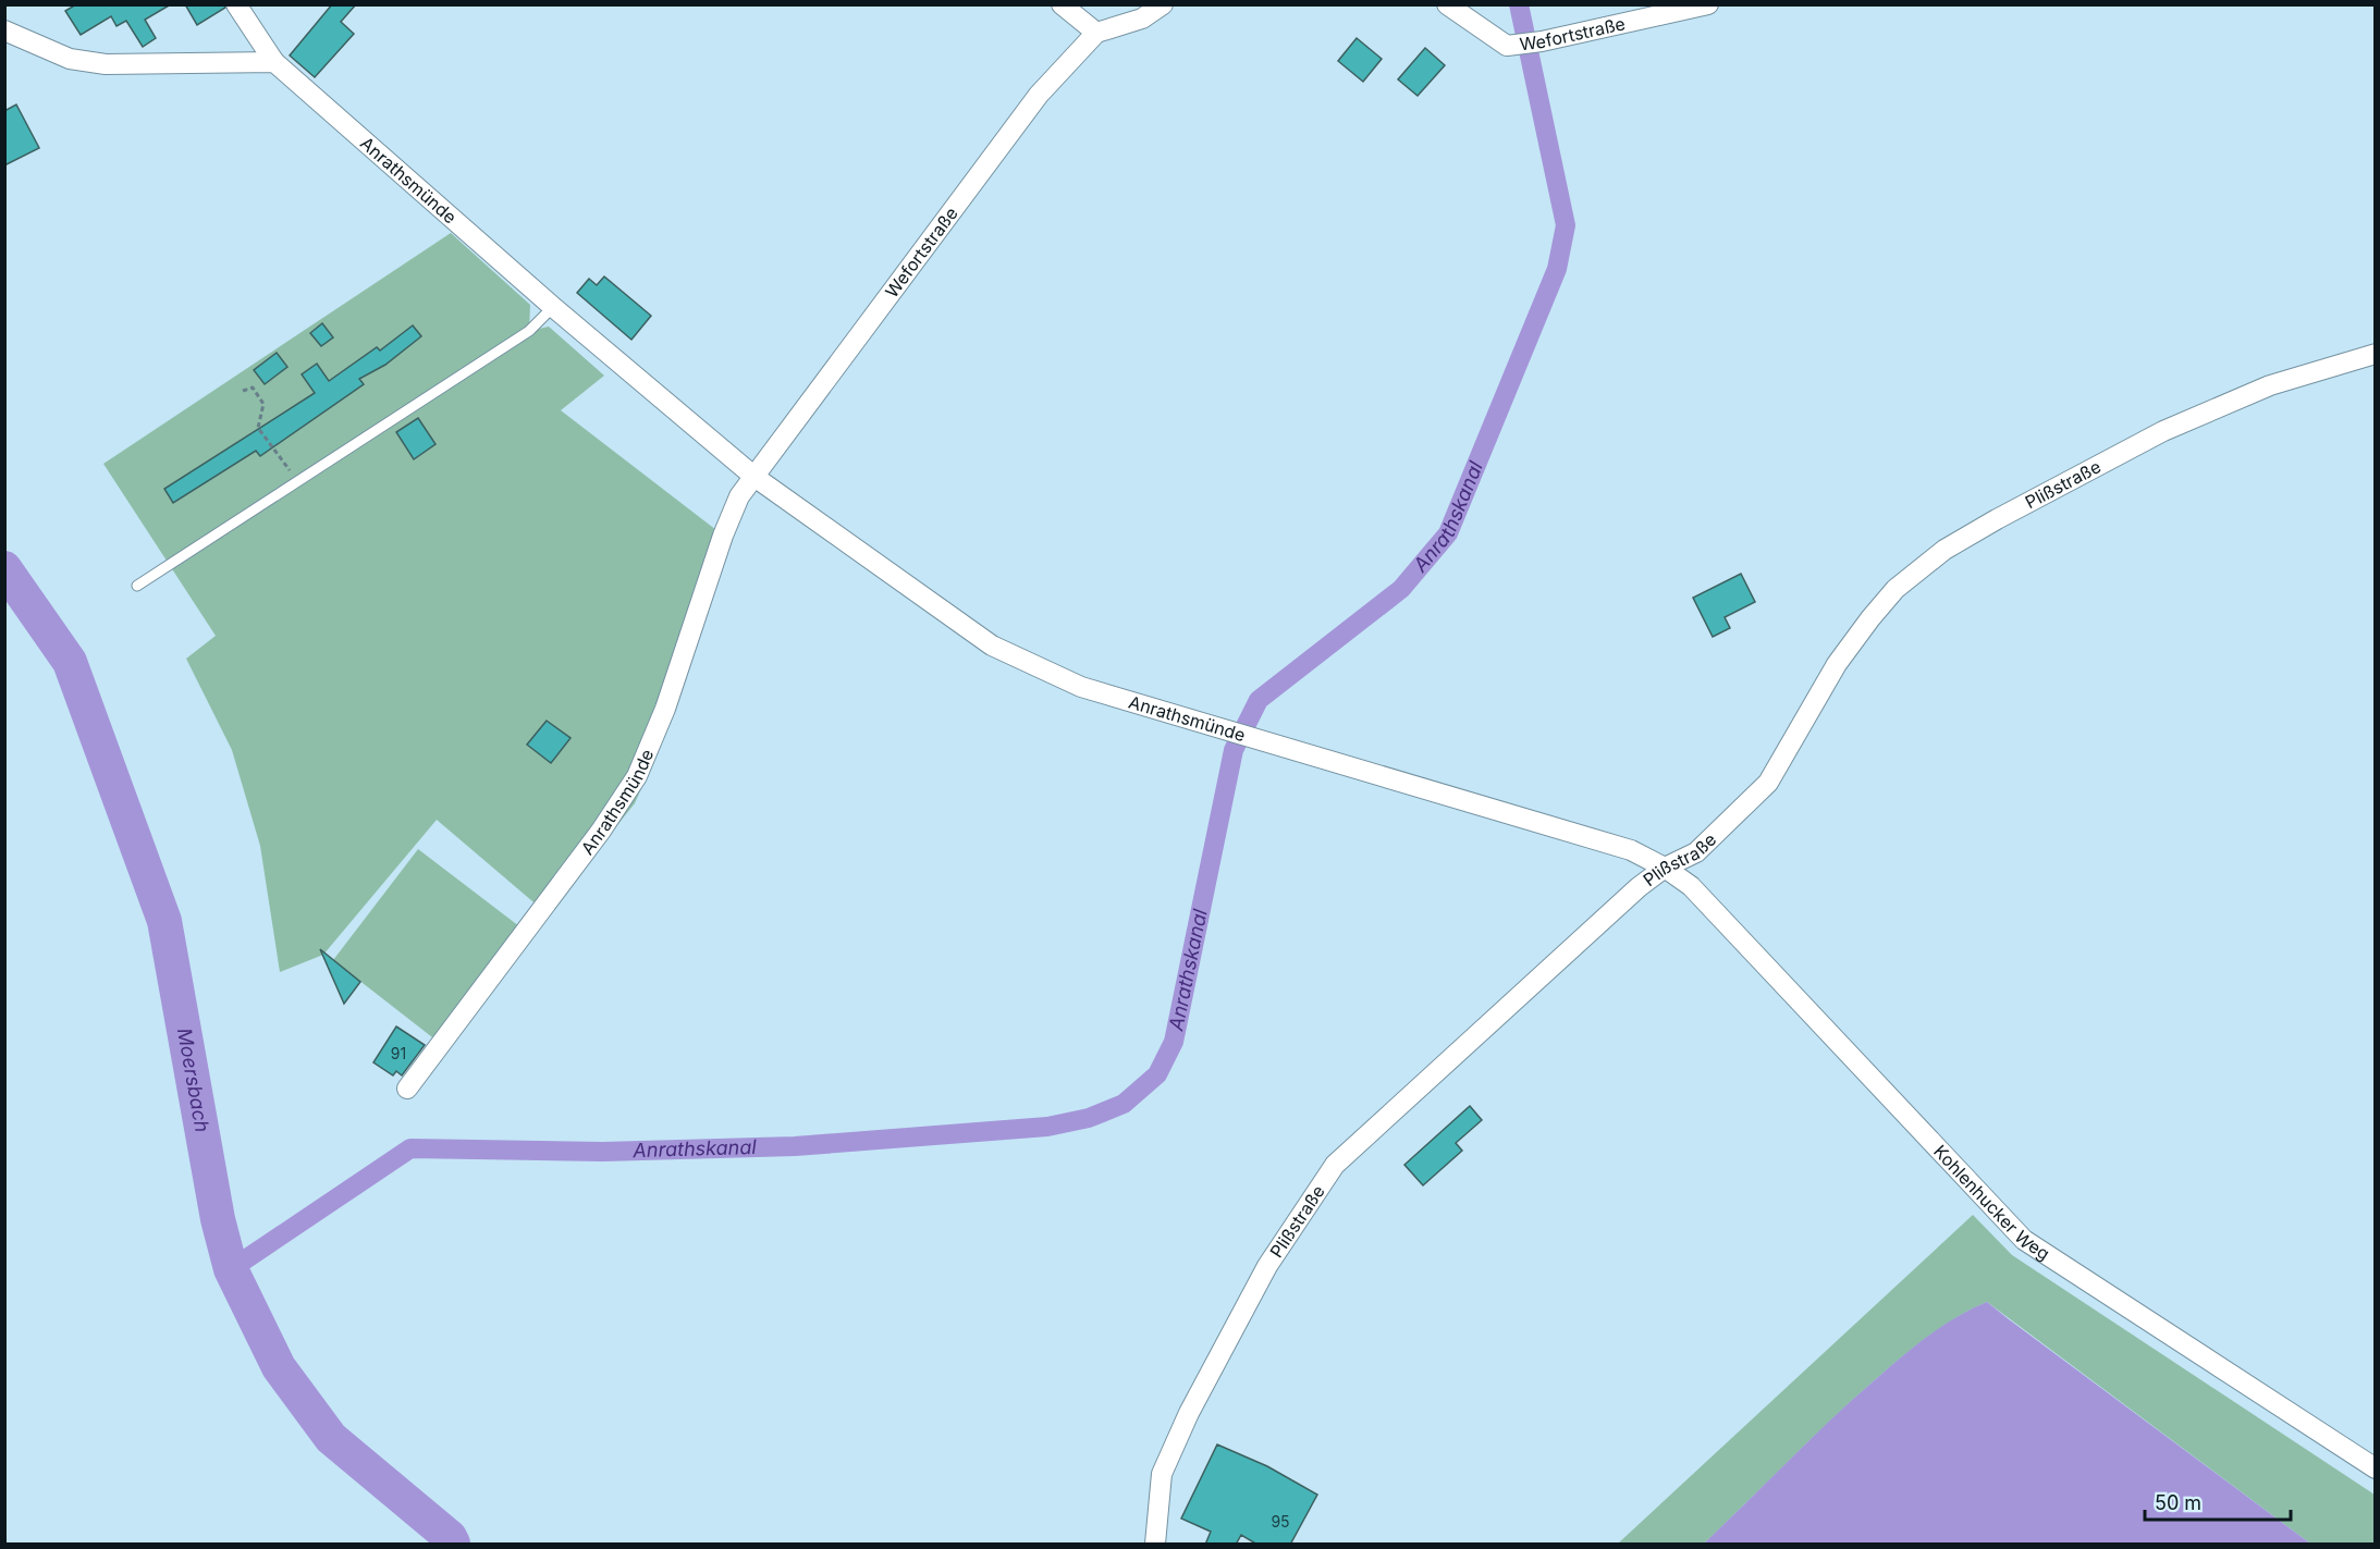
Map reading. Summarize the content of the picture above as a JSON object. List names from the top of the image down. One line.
{"streets":{"street":["Wefortstraße","Anrathsmünde","Plißstraße","Kohlenhucker Weg"]},"crossings":[["Wefortstraße","Anrathsmünde"],["Anrathsmünde","Plißstraße"],["Anrathsmünde","Kohlenhucker Weg"],["Plißstraße","Kohlenhucker Weg"]],"water":["Anrathskanal","Moersbach"],"house_numbers":["91","95"],"scale_bar":"50 m"}
